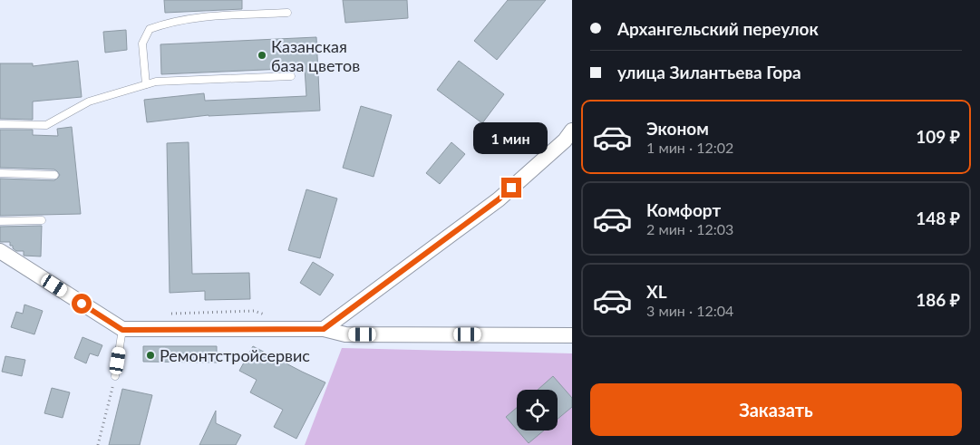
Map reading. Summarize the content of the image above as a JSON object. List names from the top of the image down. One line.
{"places":["Казанская база цветов","Ремонтстройсервис"],"page":{"banner":["Архангельский переулок","улица Зилантьева Гора"],"list":[{"name":"Эконом","note":"1 мин · 12:02","value":"109 ₽"},{"name":"Комфорт","note":"2 мин · 12:03","value":"148 ₽"},{"name":"XL","note":"3 мин · 12:04","value":"186 ₽"}],"bubble":"1 мин","buttons":"Заказать"}}
